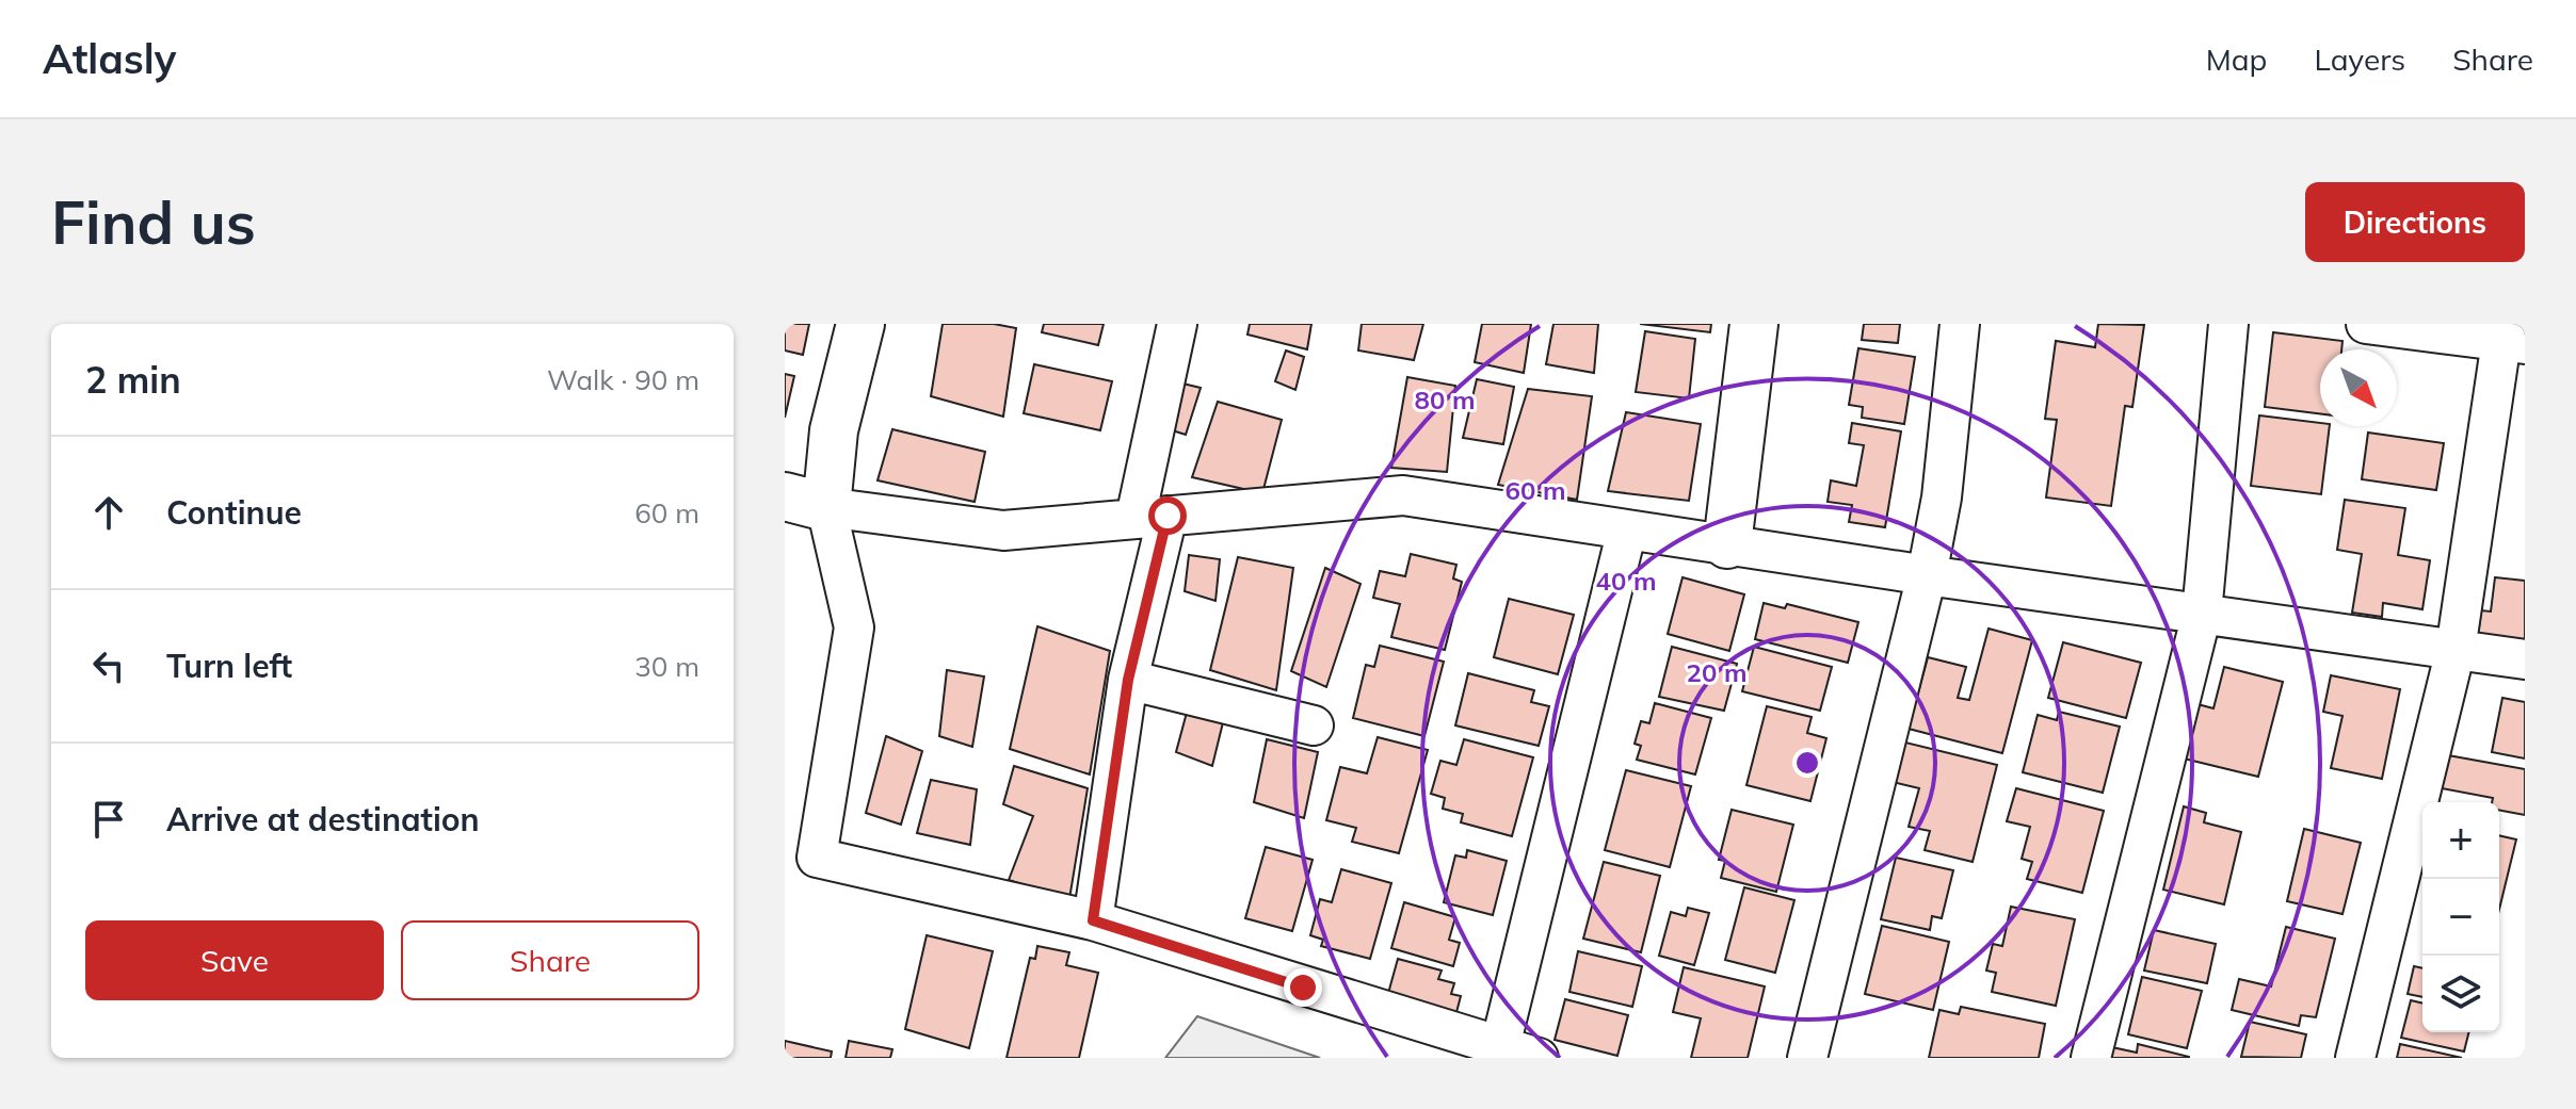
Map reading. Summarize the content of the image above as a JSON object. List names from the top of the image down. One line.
{"north":"bottom right","page":{"header":"Atlasly","nav":["Map","Layers","Share"],"buttons":["Directions",["Save","Share"]],"title":"Find us","heading":["2 min","Walk · 90 m"],"list":[["Continue","60 m"],["Turn left","30 m"],"Arrive at destination"],"map_buttons":["+","−"]},"rings":["80 m","60 m","40 m","20 m"]}
